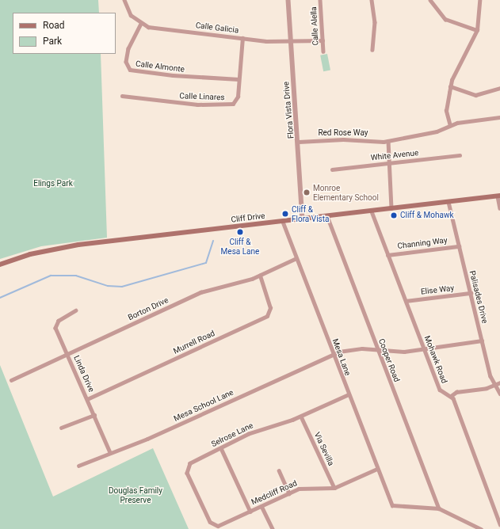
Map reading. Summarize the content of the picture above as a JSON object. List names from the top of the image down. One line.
{"streets":{"main road":["Cliff Drive"],"street":["Calle Alella","Calle Galicia","Calle Almonte","Calle Linares","Flora Vista Drive","Red Rose Way","White Avenue","Channing Way","Elise Way","Palisades Drive","Borton Drive","Murrell Road","Mesa Lane","Mohawk Road","Cooper Road","Linda Drive","Mesa School Lane","Selrose Lane","Via Sevilla","Medcliff Road"]},"crossings":[["Calle Alella","Calle Galicia"],["Calle Galicia","Calle Almonte"],["Calle Galicia","Calle Linares"],["Calle Galicia","Flora Vista Drive"],["Calle Almonte","Calle Linares"],["Flora Vista Drive","Red Rose Way"],["Flora Vista Drive","Cliff Drive"],["Cliff Drive","Palisades Drive"],["Cliff Drive","Mesa Lane"],["Cliff Drive","Mohawk Road"],["Cliff Drive","Cooper Road"],["Channing Way","Palisades Drive"],["Channing Way","Mohawk Road"],["Elise Way","Palisades Drive"],["Elise Way","Mohawk Road"],["Palisades Drive","Mesa School Lane"],["Borton Drive","Murrell Road"],["Borton Drive","Mesa Lane"],["Borton Drive","Linda Drive"],["Murrell Road","Linda Drive"],["Mesa Lane","Cooper Road"],["Mesa Lane","Mesa School Lane"],["Mesa Lane","Selrose Lane"],["Mesa Lane","Medcliff Road"],["Mohawk Road","Mesa School Lane"],["Cooper Road","Mesa School Lane"],["Linda Drive","Mesa School Lane"],["Selrose Lane","Via Sevilla"],["Selrose Lane","Medcliff Road"],["Via Sevilla","Medcliff Road"]],"parks":["Elings Park","Douglas Family Preserve"],"places":["Monroe Elementary School","Cliff & Flora Vista","Cliff & Mohawk","Cliff & Mesa Lane"],"legend":["Road","Park"]}
